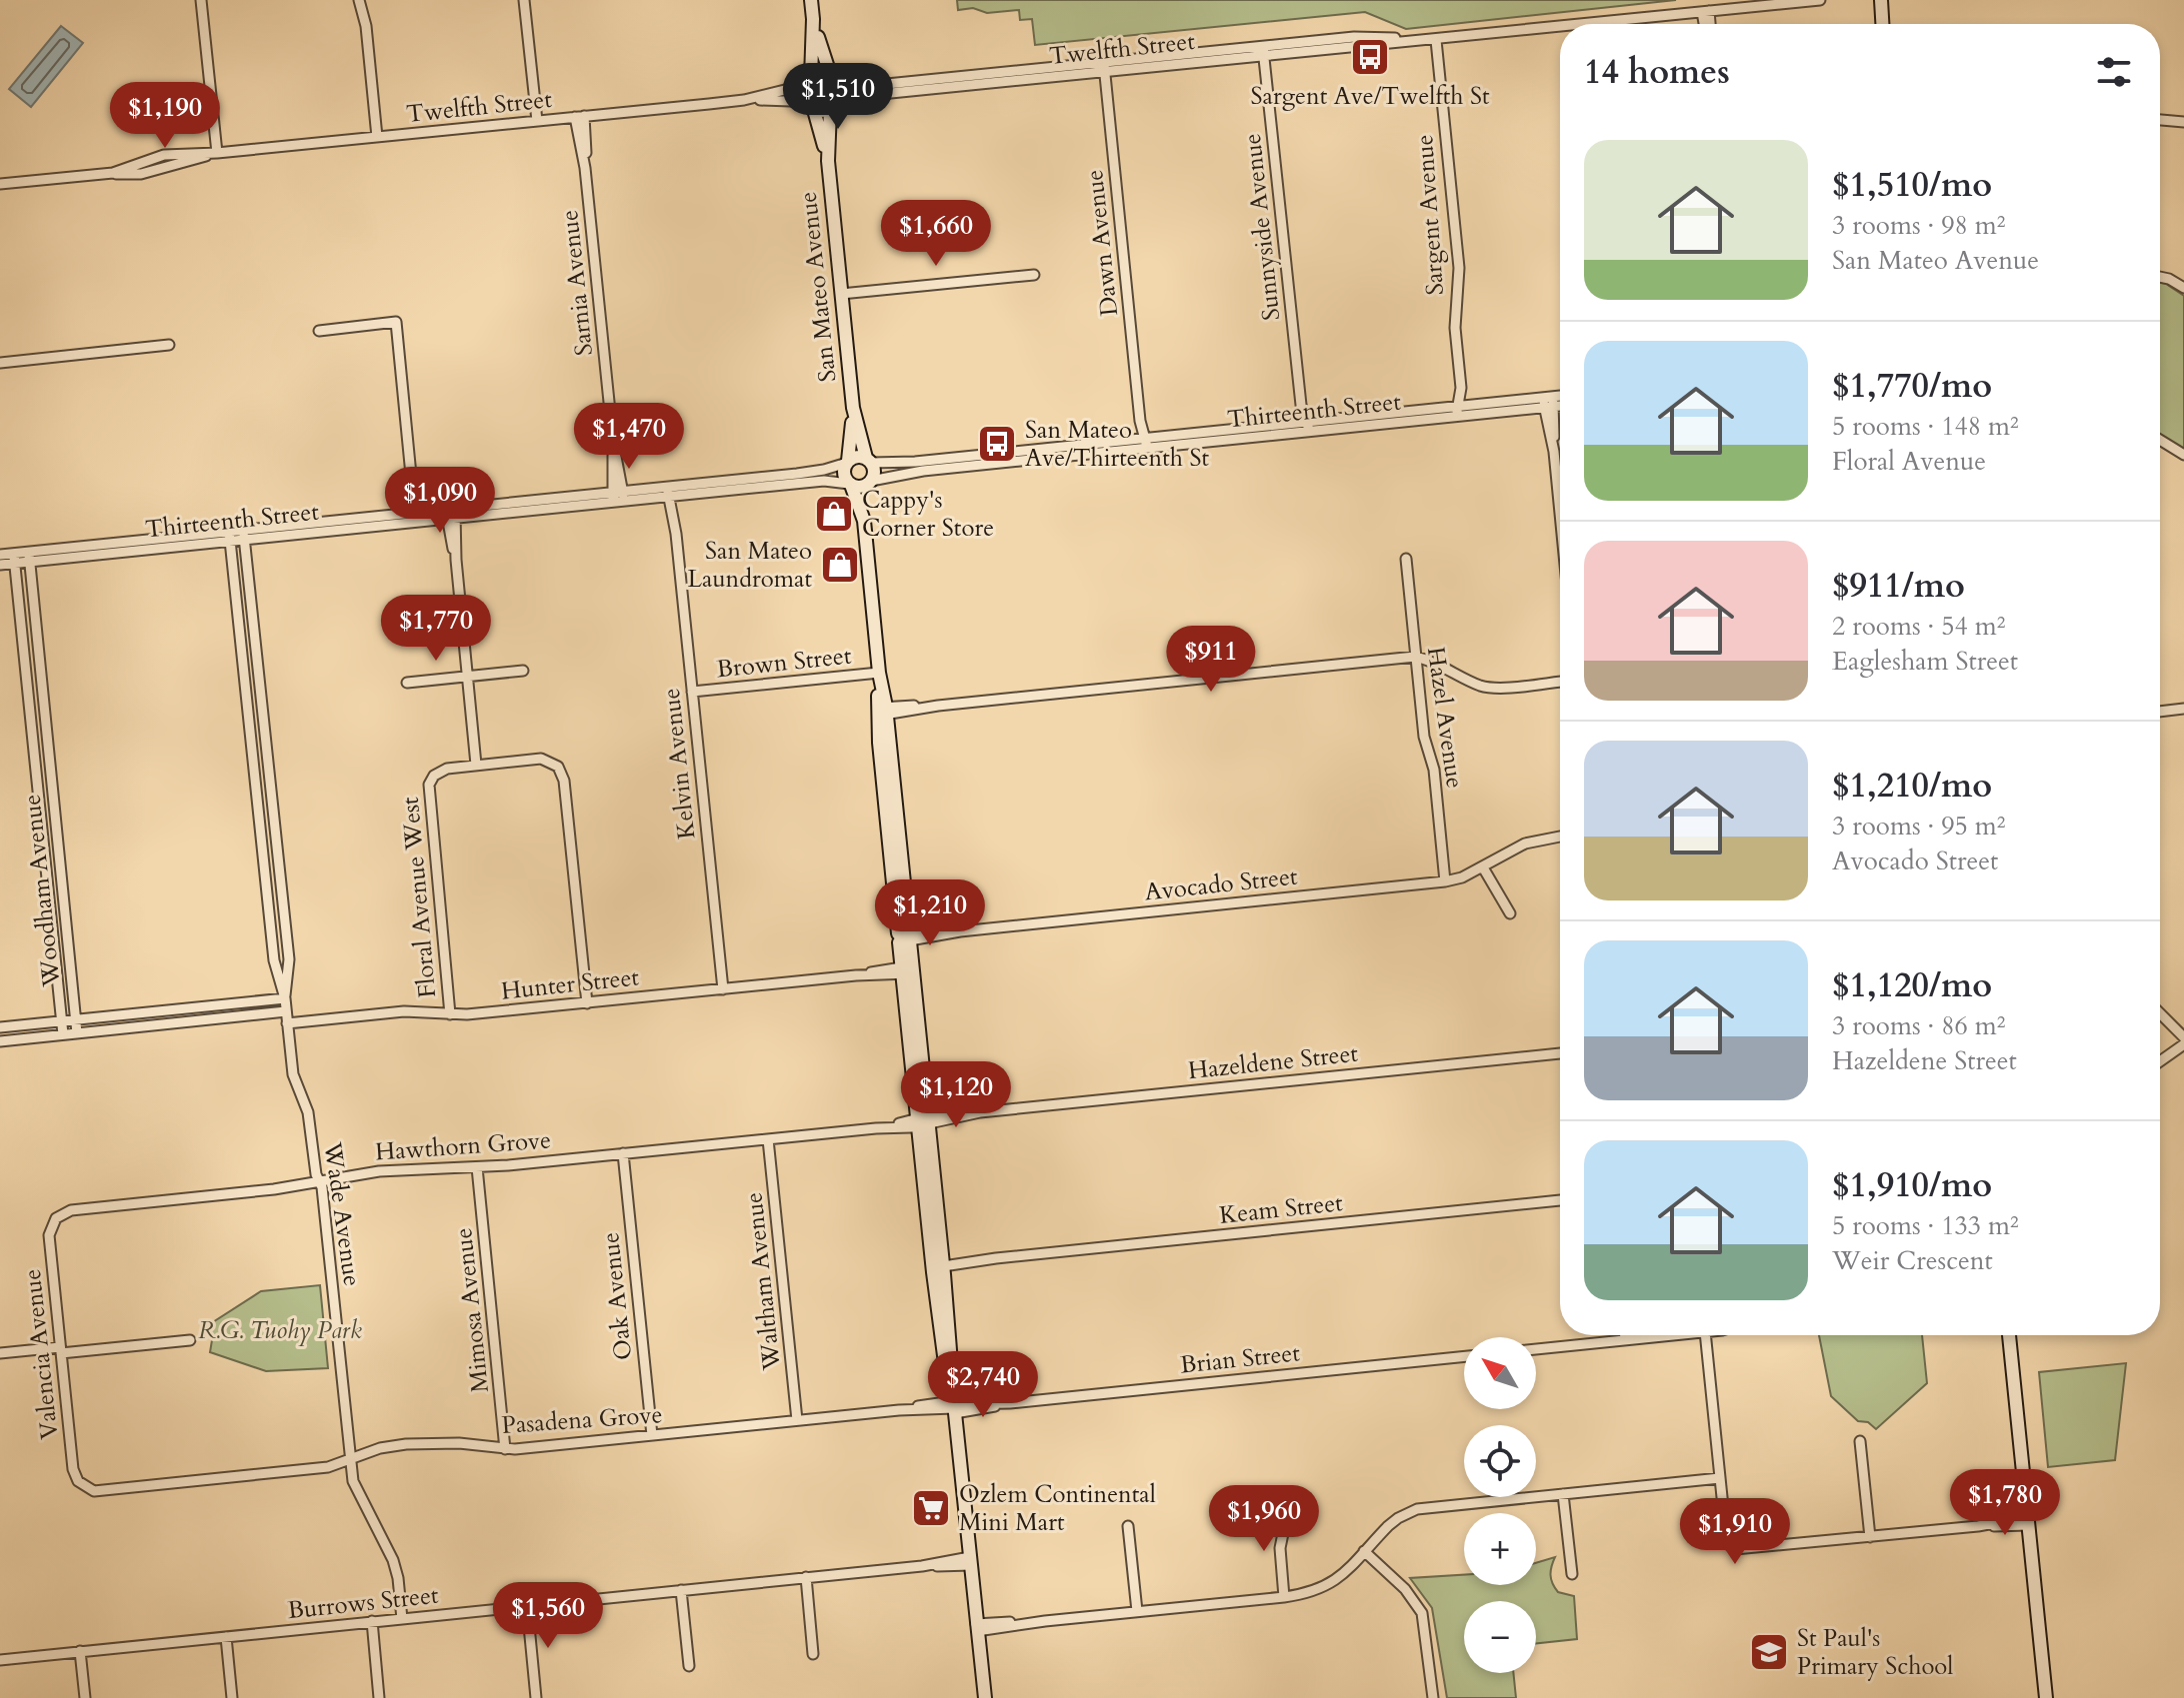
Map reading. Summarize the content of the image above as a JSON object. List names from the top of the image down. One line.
{"streets":{"street":["Twelfth Street","Sargent Avenue","Sunnyside Avenue","Dawn Avenue","Sarnia Avenue","San Mateo Avenue","Thirteenth Street","Brown Street","Hazel Avenue","Kelvin Avenue","Avocado Street","Woodham Avenue","Floral Avenue West","Hunter Street","Hazeldene Street","Hawthorn Grove","Keam Street","Wade Avenue","Waltham Avenue","Oak Avenue","Mimosa Avenue","Valencia Avenue","Brian Street","Pasadena Grove","Burrows Street"]},"crossings":[["Twelfth Street","Sargent Avenue"],["Twelfth Street","Sunnyside Avenue"],["Twelfth Street","Dawn Avenue"],["Twelfth Street","Sarnia Avenue"],["Twelfth Street","San Mateo Avenue"],["Sargent Avenue","Thirteenth Street"],["Sunnyside Avenue","Thirteenth Street"],["Dawn Avenue","Thirteenth Street"],["Sarnia Avenue","Thirteenth Street"],["San Mateo Avenue","Thirteenth Street"],["Thirteenth Street","Kelvin Avenue"],["Thirteenth Street","Woodham Avenue"],["Thirteenth Street","Wade Avenue"],["Brown Street","Kelvin Avenue"],["Hazel Avenue","Avocado Street"],["Kelvin Avenue","Hunter Street"],["Floral Avenue West","Hunter Street"],["Hunter Street","Wade Avenue"],["Hazeldene Street","Hawthorn Grove"],["Hawthorn Grove","Wade Avenue"],["Hawthorn Grove","Waltham Avenue"],["Hawthorn Grove","Oak Avenue"],["Hawthorn Grove","Mimosa Avenue"],["Hawthorn Grove","Valencia Avenue"],["Wade Avenue","Pasadena Grove"],["Wade Avenue","Burrows Street"],["Waltham Avenue","Pasadena Grove"],["Oak Avenue","Pasadena Grove"],["Mimosa Avenue","Pasadena Grove"],["Valencia Avenue","Pasadena Grove"],["Brian Street","Pasadena Grove"]],"parks":["R.G. Tuohy Park"],"places":{"bus stop":["Sargent Ave/Twelfth St","San Mateo Ave/Thirteenth St"],"shop":["Cappy's Corner Store","San Mateo Laundromat"],"supermarket":["Ozlem Continental Mini Mart"],"school or university":["St Paul's Primary School"]},"north":"top left","page":{"heading":"14 homes","price":["$1,510","$1,190","$1,660","$1,470","$1,090","$1,770","$911","$1,210","$1,120","$2,740","$1,780","$1,960","$1,910","$1,560"],"list":[{"name":"$1,510/mo","note":"3 rooms · 98 m² · San Mateo Avenue"},{"name":"$1,770/mo","note":"5 rooms · 148 m² · Floral Avenue"},{"name":"$911/mo","note":"2 rooms · 54 m² · Eaglesham Street"},{"name":"$1,210/mo","note":"3 rooms · 95 m² · Avocado Street"},{"name":"$1,120/mo","note":"3 rooms · 86 m² · Hazeldene Street"},{"name":"$1,910/mo","note":"5 rooms · 133 m² · Weir Crescent"}],"map_buttons":["+","−"]}}
